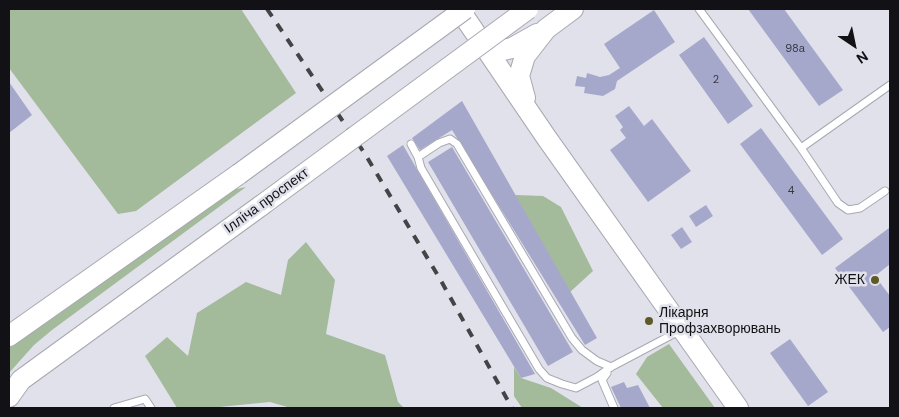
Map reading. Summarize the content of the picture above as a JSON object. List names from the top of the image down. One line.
{"streets":{"main road":["Ілліча проспект"]},"places":["ЖЕК","Лікарня Профзахворювань"],"house_numbers":["98а","2","4"],"north":"bottom right"}
